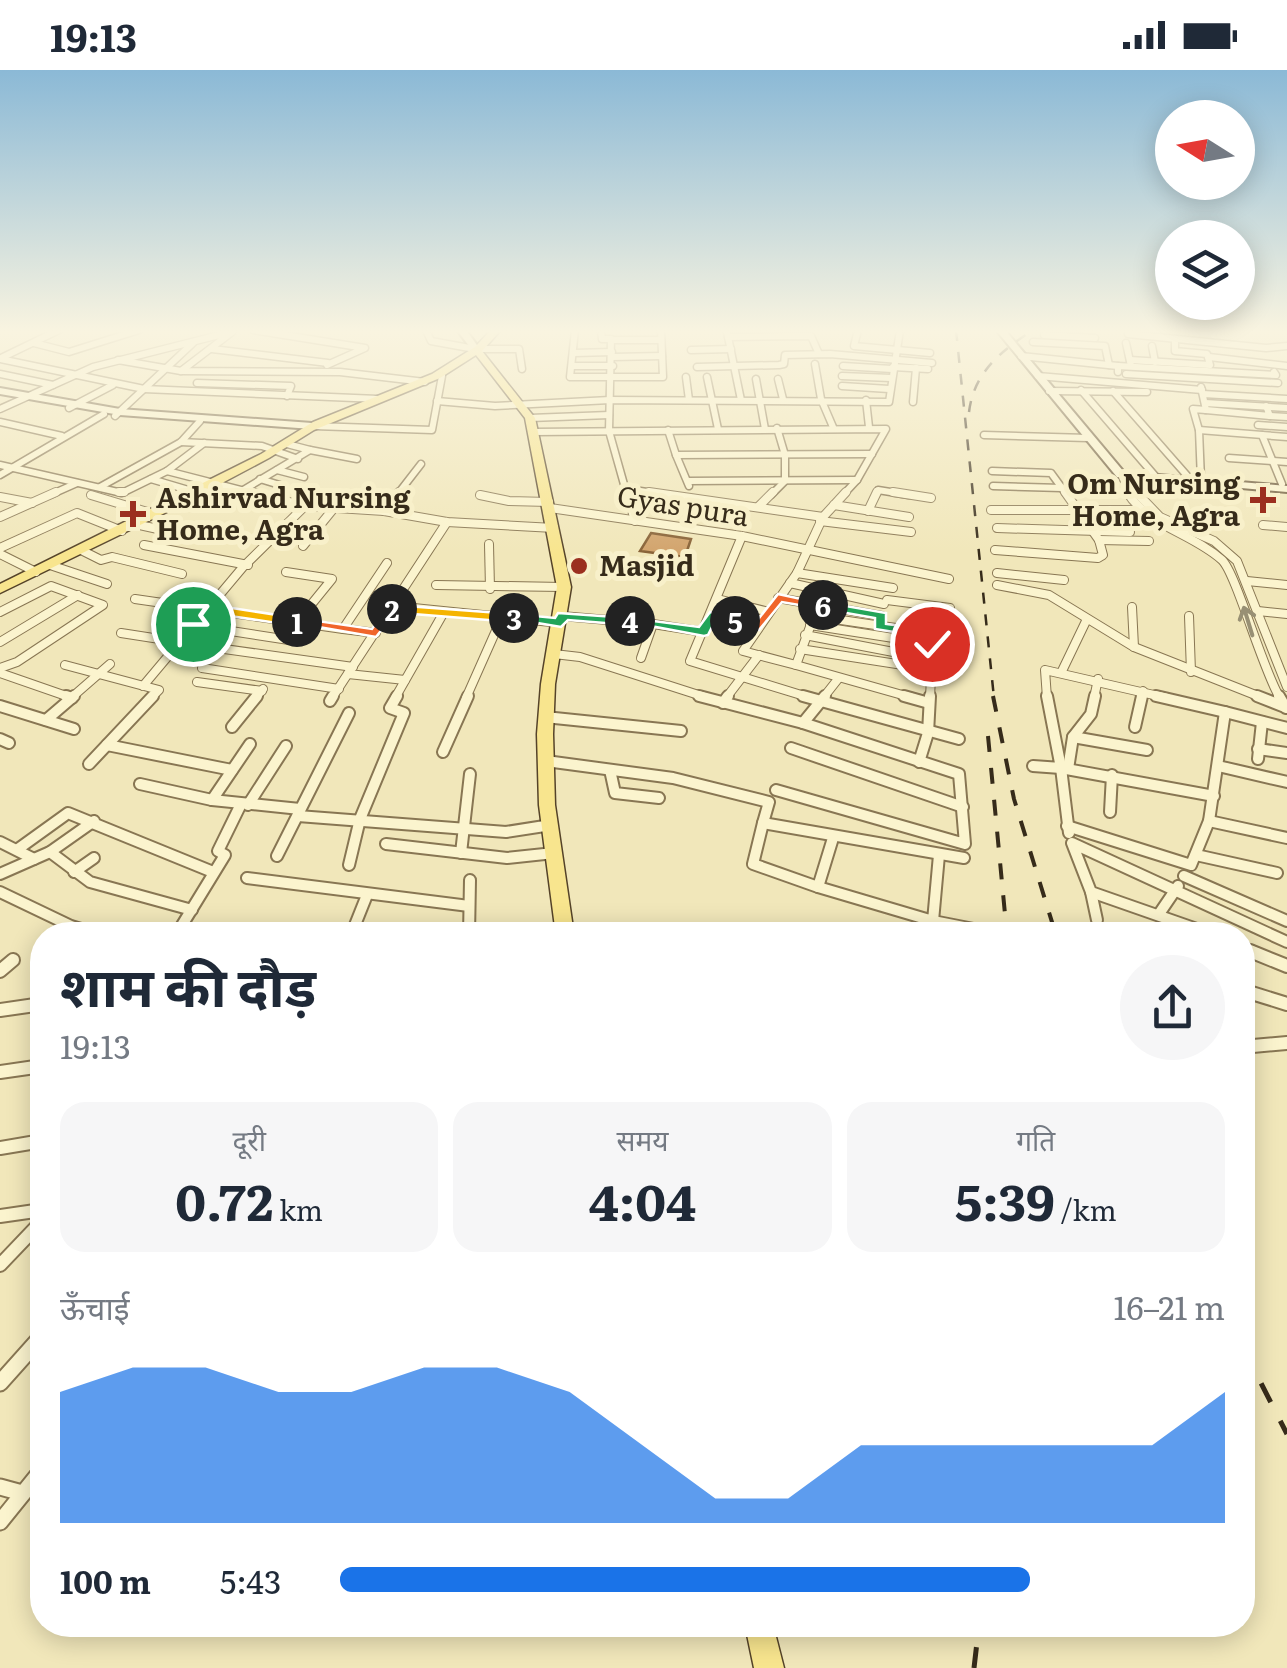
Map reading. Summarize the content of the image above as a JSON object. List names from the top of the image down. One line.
{"streets":{"street":["Gyas pura"]},"places":{"health":["Om Nursing Home, Agra","Ashirvad Nursing Home, Agra"],"other":["Masjid"]},"north":"left","page":{"status":"19:13","pins":["6","2","3","4","5","1"],"heading":["शाम की दौड़","19:13"],"stats":[["दूरी","0.72 km"],["समय","4:04"],["गति","5:39 /km"]],"chart":["ऊँचाई","16–21 m"],"list":[{"name":"100 m","note":"5:43"}]}}
